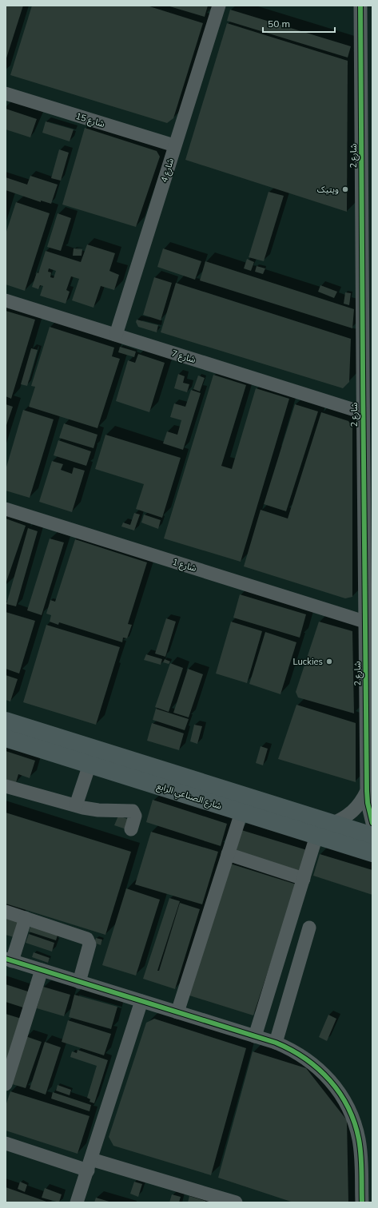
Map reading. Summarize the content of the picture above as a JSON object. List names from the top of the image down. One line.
{"streets":{"main road":["شارع الصناعي الرابع"],"street":["شارع 15","شارع 2","شارع 4","شارع 7","شارع 1"]},"crossings":[["شارع 15","شارع 4"],["شارع 2","شارع 7"],["شارع 2","شارع 1"],["شارع 2","شارع الصناعي الرابع"],["شارع 4","شارع 7"]],"places":["ویتیک","Luckies"],"scale_bar":"50 m"}
